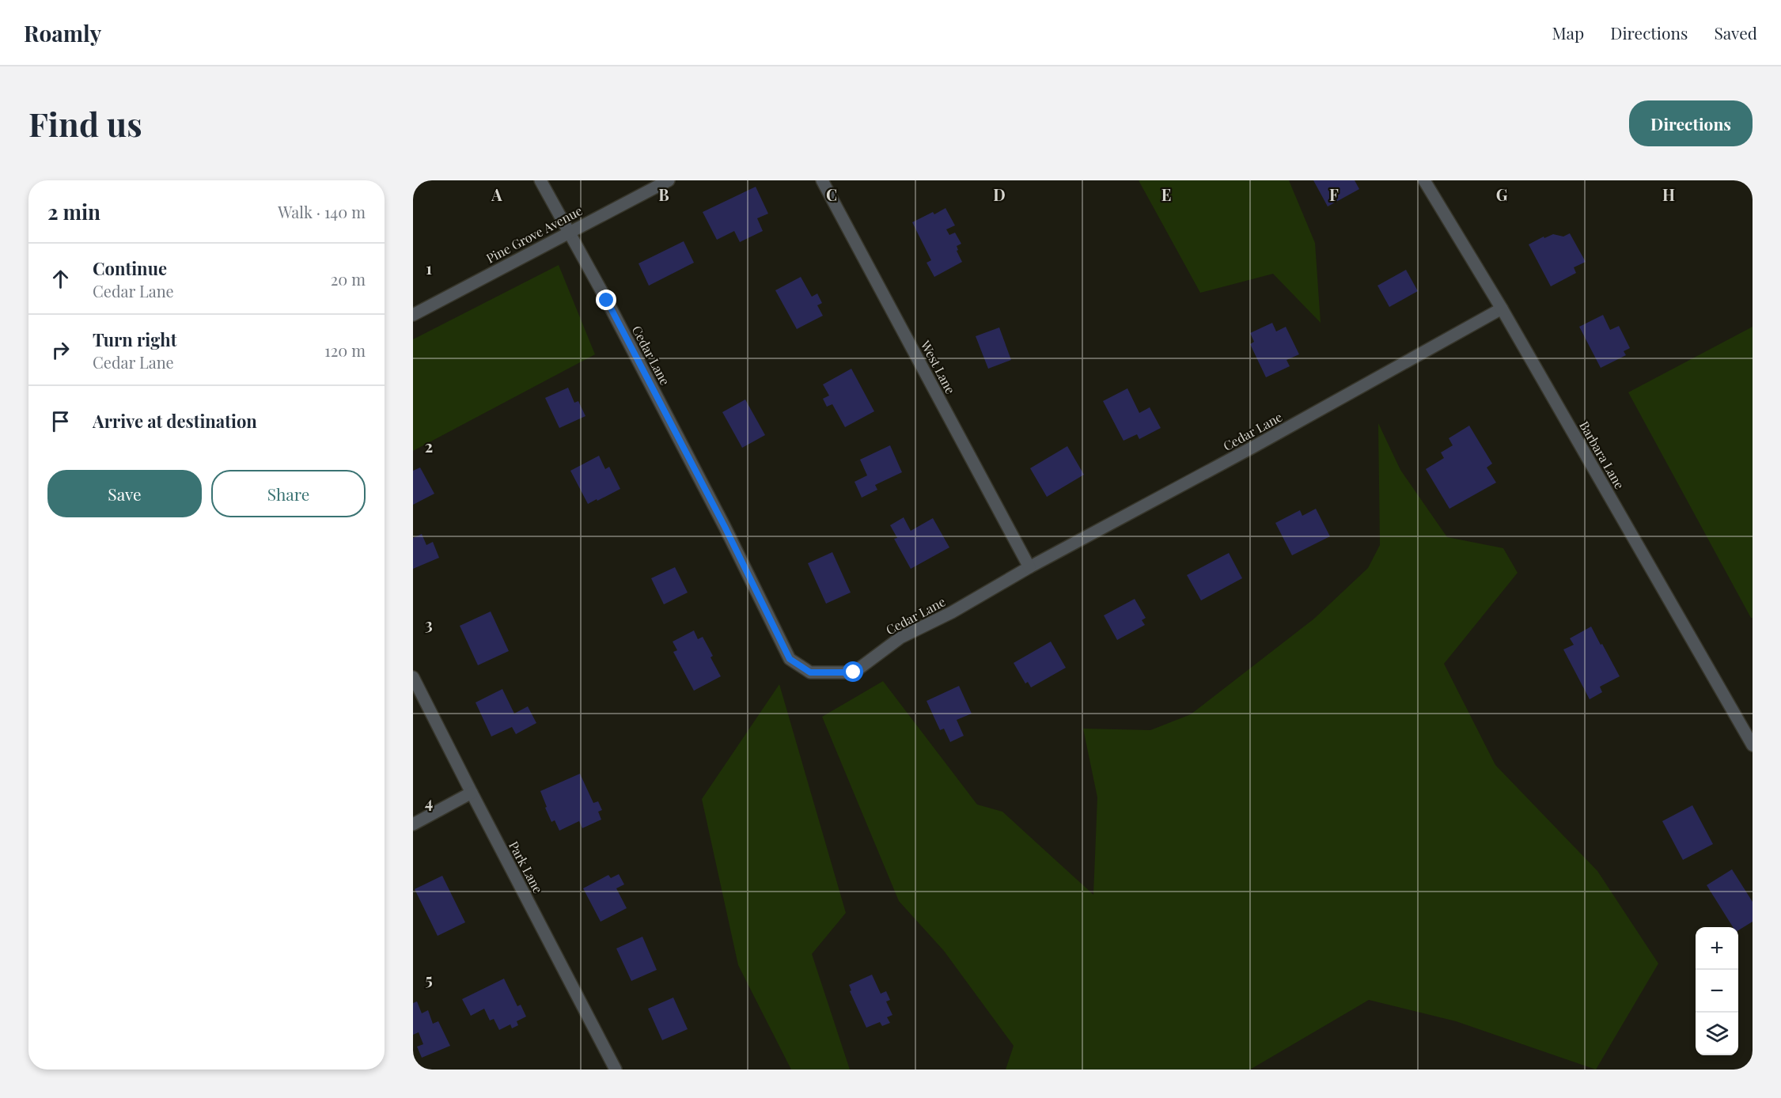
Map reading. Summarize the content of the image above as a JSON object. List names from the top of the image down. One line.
{"streets":{"street":["Pine Grove Avenue","Cedar Lane","West Lane","Barbara Lane","Park Lane"]},"crossings":[["Pine Grove Avenue","Cedar Lane"],["Cedar Lane","West Lane"],["Cedar Lane","Barbara Lane"]],"page":{"header":"Roamly","nav":["Map","Directions","Saved"],"buttons":["Directions",["Save","Share"]],"title":"Find us","heading":["2 min","Walk · 140 m"],"list":[["Continue","Cedar Lane","20 m"],["Turn right","Cedar Lane","120 m"],"Arrive at destination"],"map_buttons":["+","−"]},"grid":{"columns":["A","B","C","D","E","F","G","H"],"rows":["1","2","3","4","5"]}}
